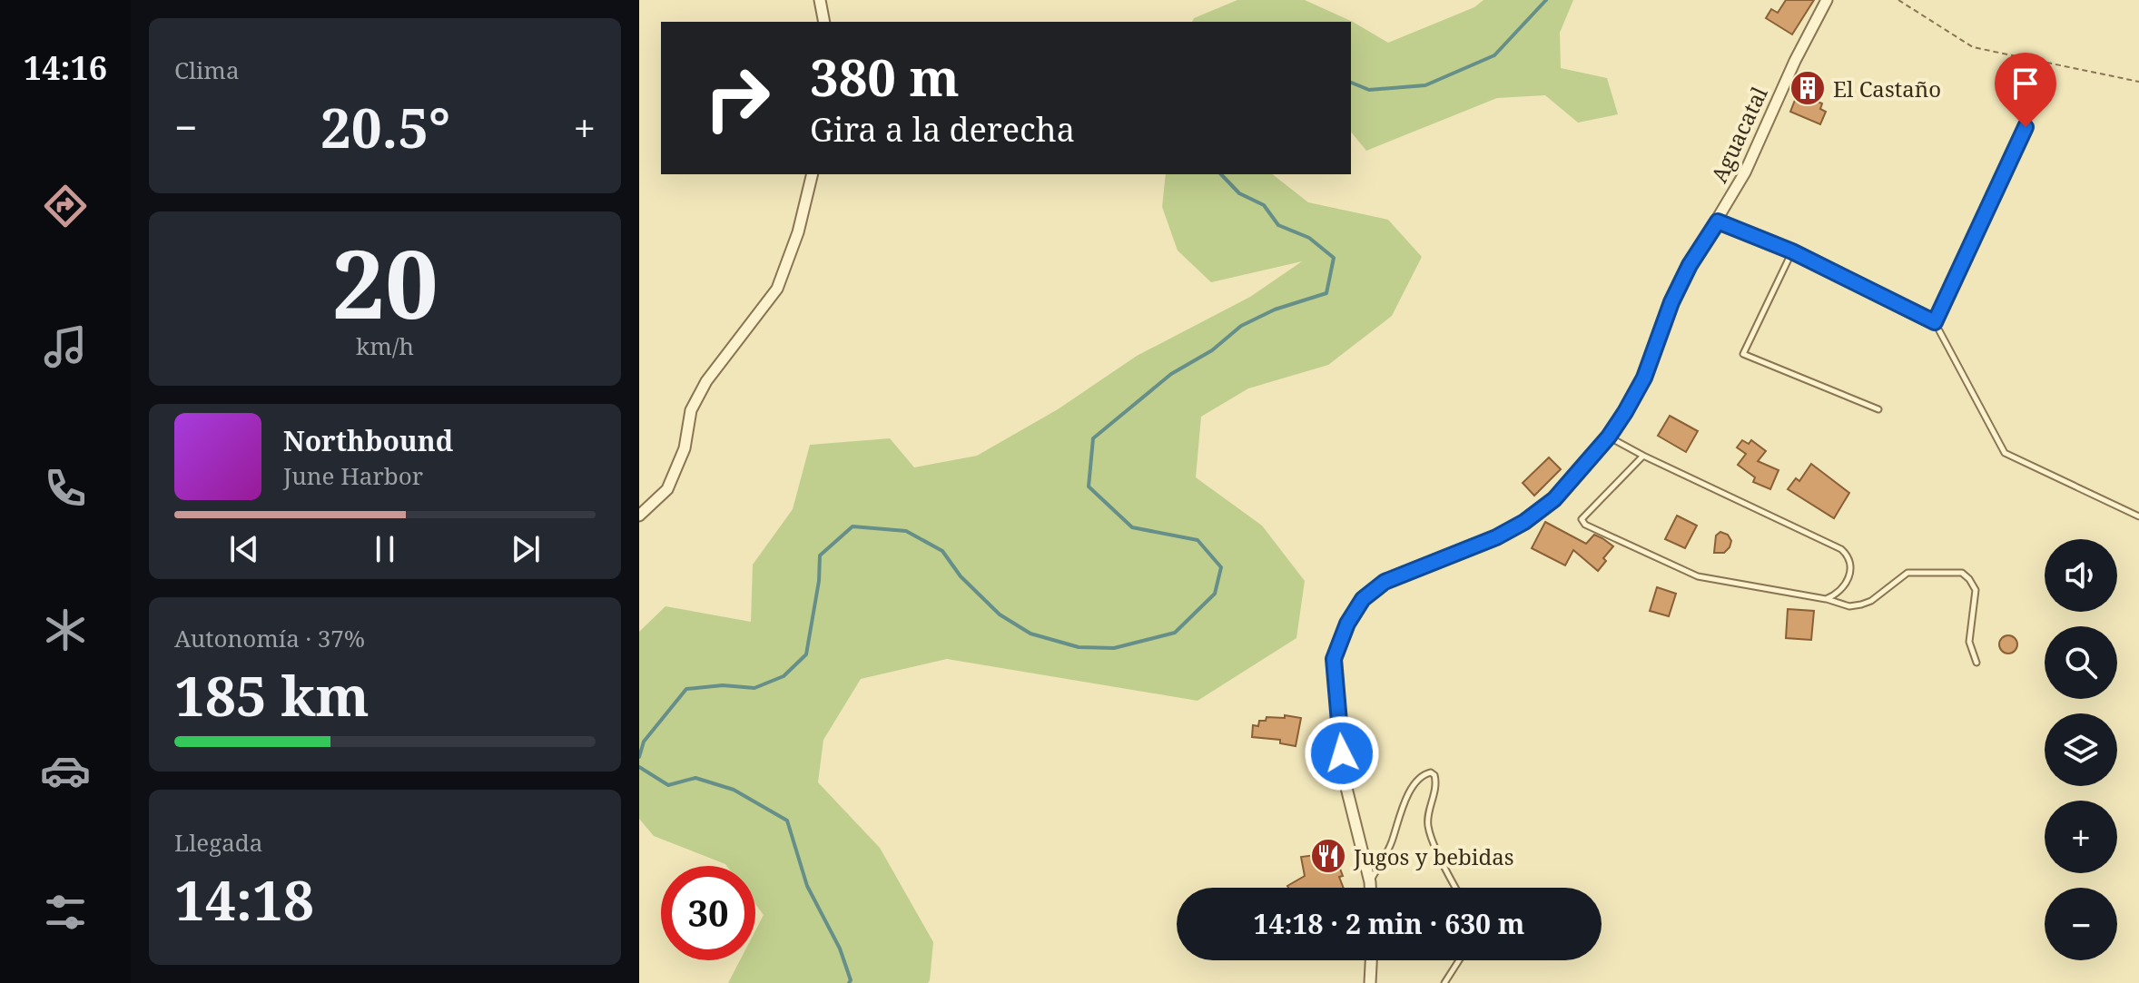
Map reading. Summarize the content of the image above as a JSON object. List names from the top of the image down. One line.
{"streets":{"street":["Aguacatal"]},"places":{"building":["El Castaño"],"restaurant":["Jugos y bebidas"]},"page":{"tabs":"14:16","tile":["Clima",["20","km/h"],["Autonomía · 37%","185 km"],["Llegada","14:18"]],"turn":["380 m","Gira a la derecha"],"heat":["−","20.5°","+"],"song":["Northbound","June Harbor"],"map_buttons":["+","−"],"limit":"30","trip":"14:18 · 2 min · 630 m"}}
